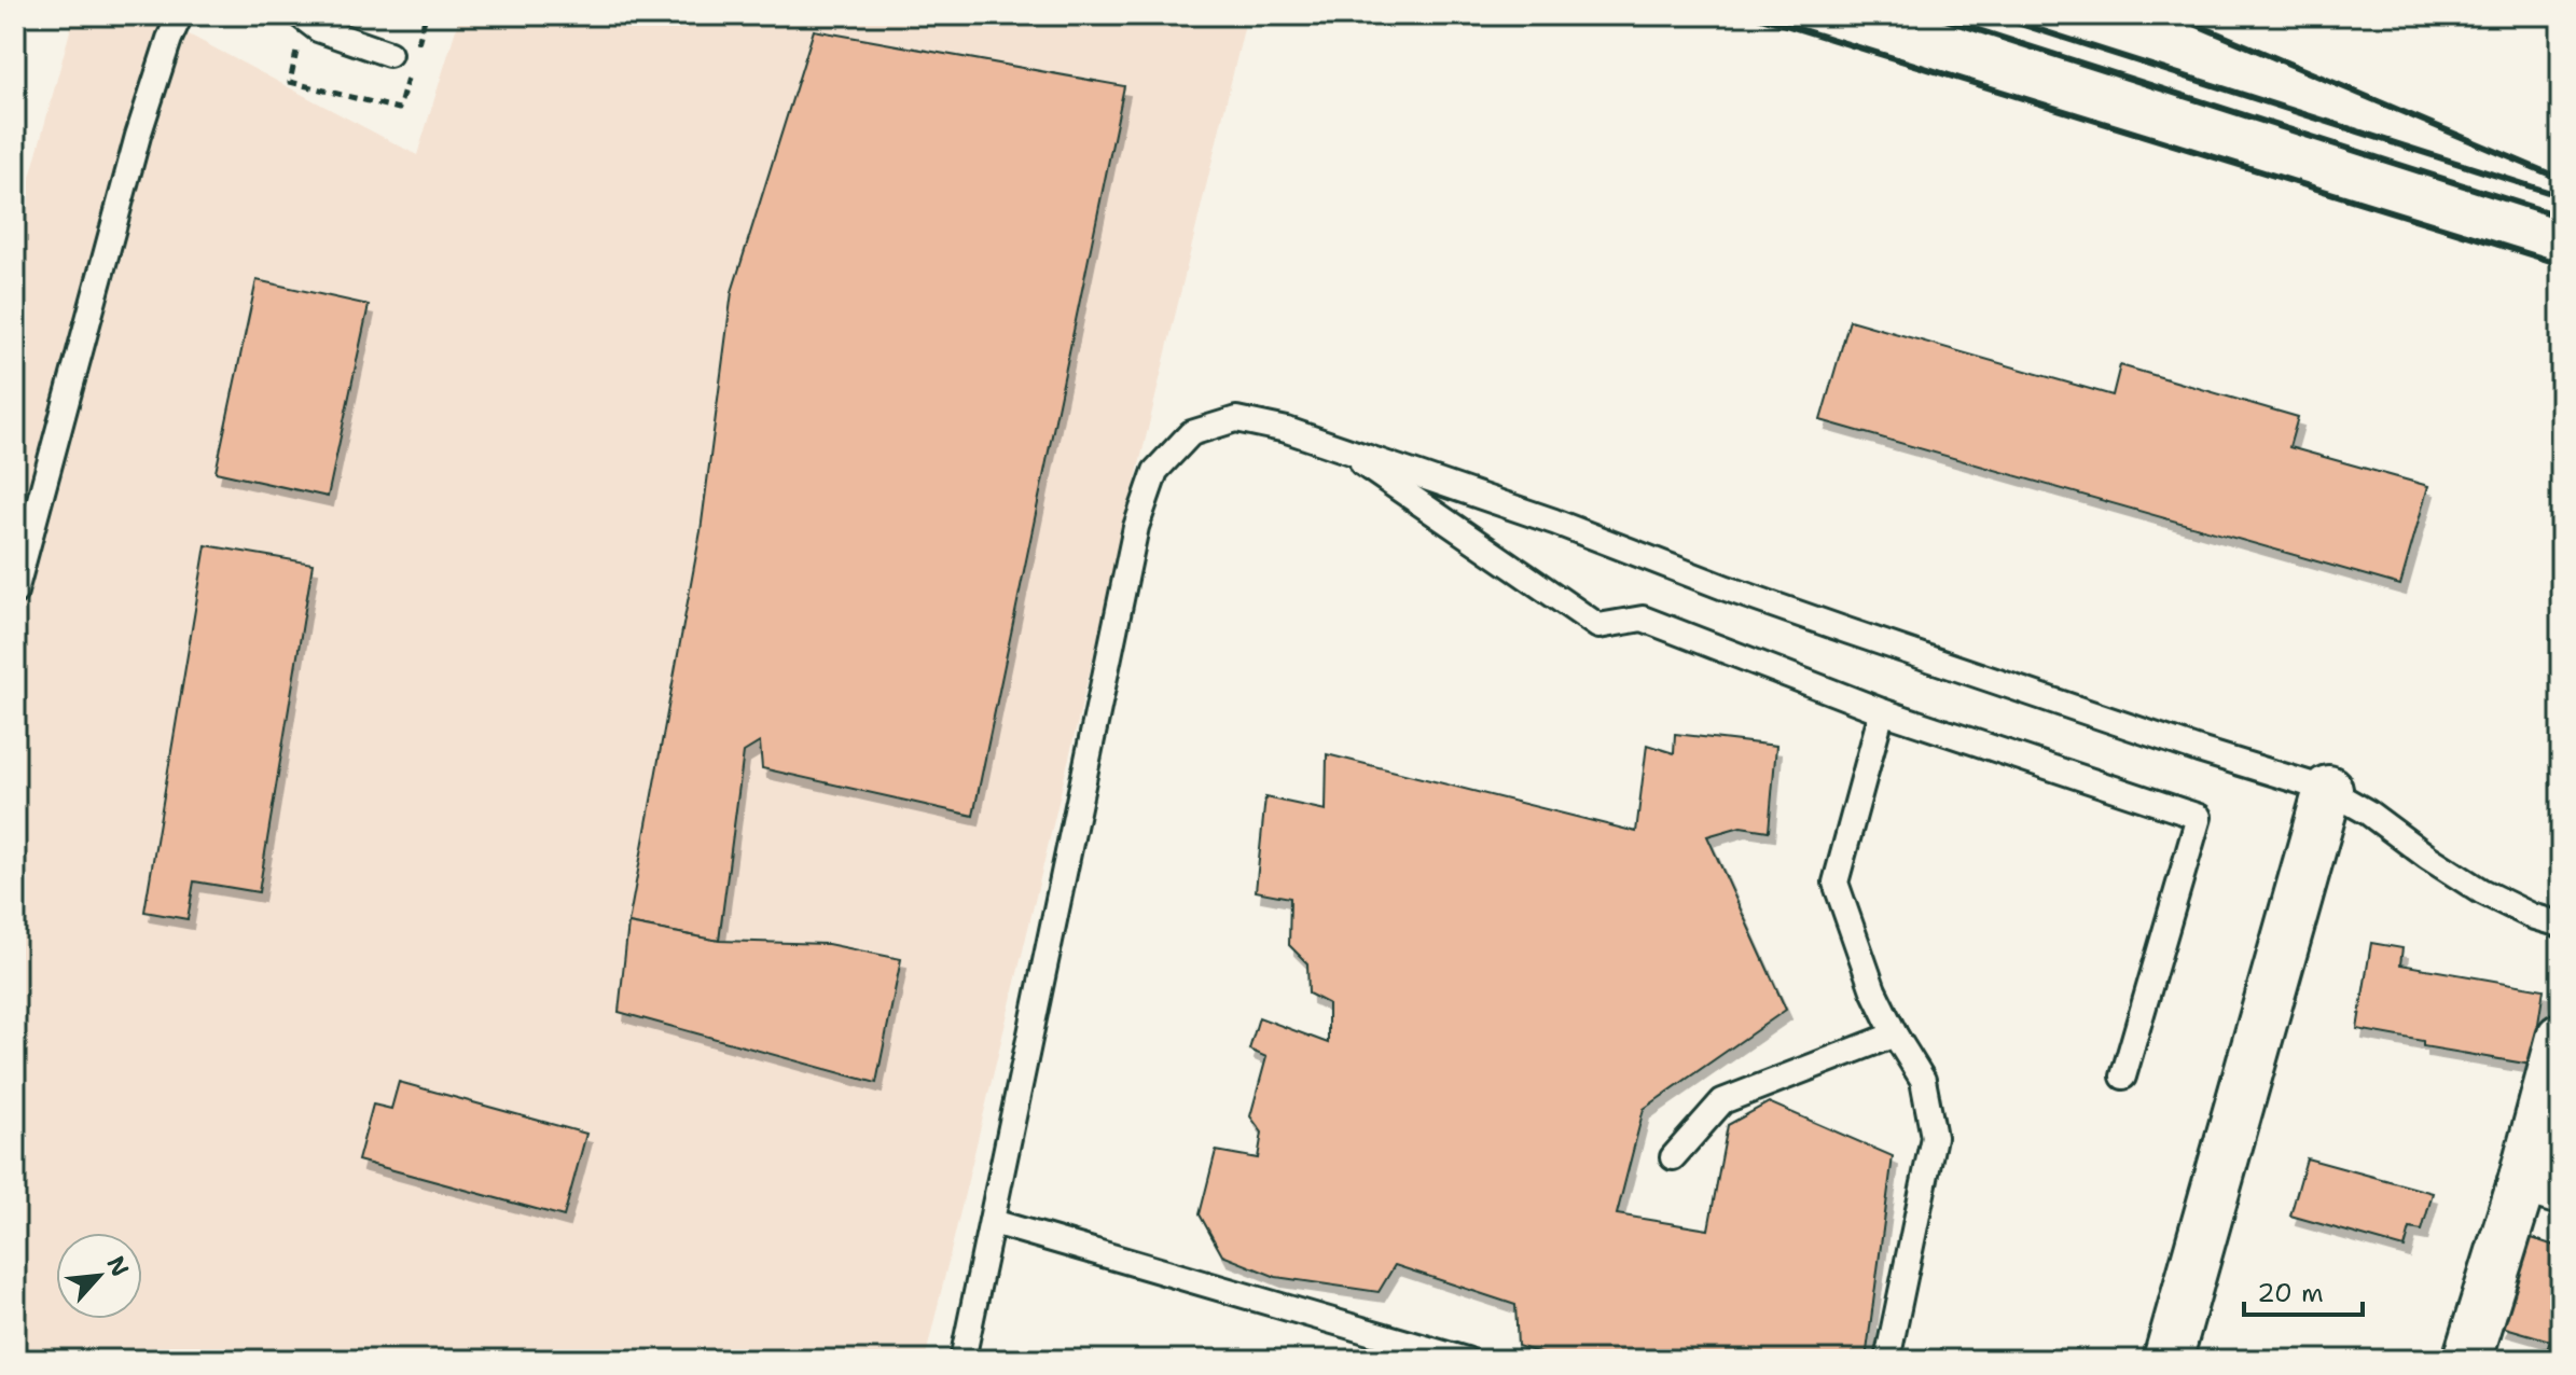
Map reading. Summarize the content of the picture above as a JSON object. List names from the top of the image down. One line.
{"scale_bar":"20 m","north":"top right"}
